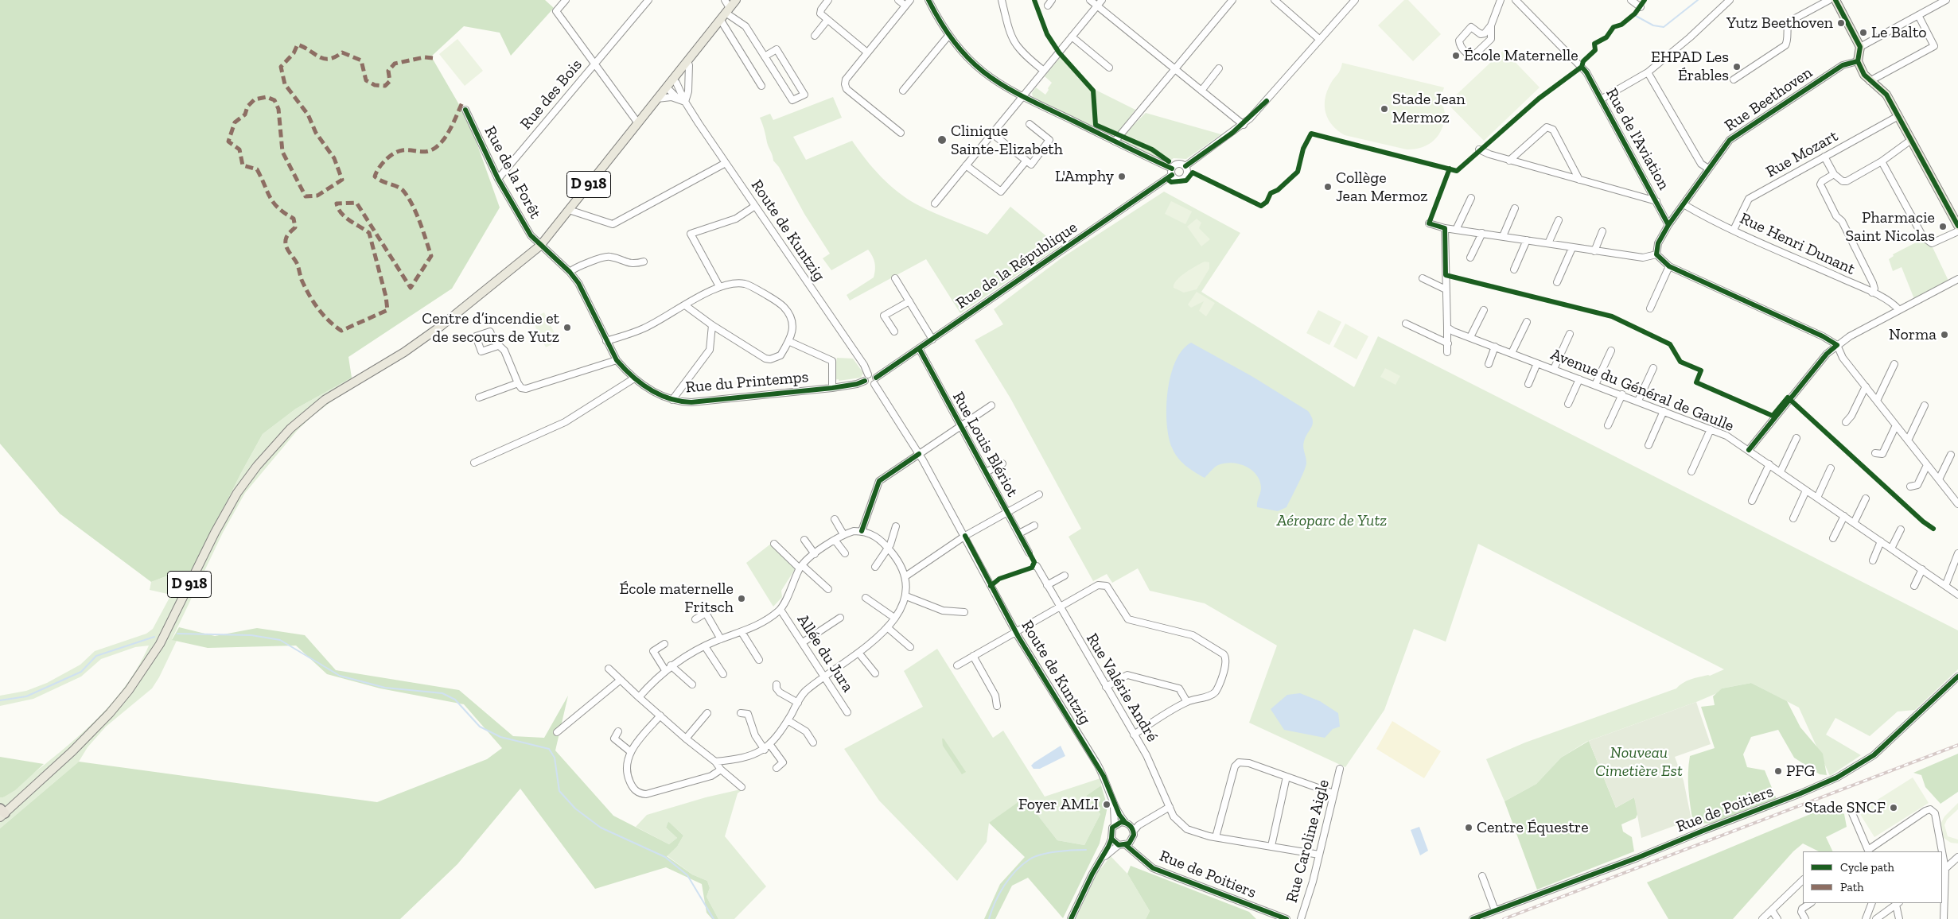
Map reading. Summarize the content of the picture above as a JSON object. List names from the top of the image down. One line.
{"streets":{"main road":["D 918"],"street":["Rue des Bois","Rue Beethoven","Rue de l'Aviation","Rue Mozart","Rue de la Forêt","Route de Kuntzig","Rue Henri Dunant","Rue de la République","Rue du Printemps","Avenue du Général de Gaulle","Rue Louis Blériot","Allée du Jura","Rue Valérie André","Rue de Poitiers","Rue Caroline Aigle"]},"crossings":[["Rue des Bois","Rue de la Forêt"],["Rue Beethoven","Rue de l'Aviation"],["Rue Beethoven","Rue Henri Dunant"],["Rue Mozart","Rue Henri Dunant"],["Rue de la Forêt","D 918"],["Rue de la Forêt","Rue du Printemps"],["D 918","Route de Kuntzig"],["D 918","Rue du Printemps"],["Route de Kuntzig","Rue de la République"],["Route de Kuntzig","Rue Louis Blériot"],["Route de Kuntzig","Rue de Poitiers"],["Rue de la République","Rue Louis Blériot"],["Rue Louis Blériot","Allée du Jura"],["Rue Valérie André","Rue Caroline Aigle"]],"parks":["Aéroparc de Yutz","Nouveau Cimetière Est"],"places":["Yutz Beethoven","Le Balto","École Maternelle","EHPAD Les Érables","Stade Jean Mermoz","Clinique Sainte-Elizabeth","L'Amphy","Collège Jean Mermoz","Pharmacie Saint Nicolas","Centre d’incendie et de secours de Yutz","Norma","École maternelle Fritsch","PFG","Foyer AMLI","Stade SNCF","Centre Équestre"],"legend":["Cycle path","Path"]}
